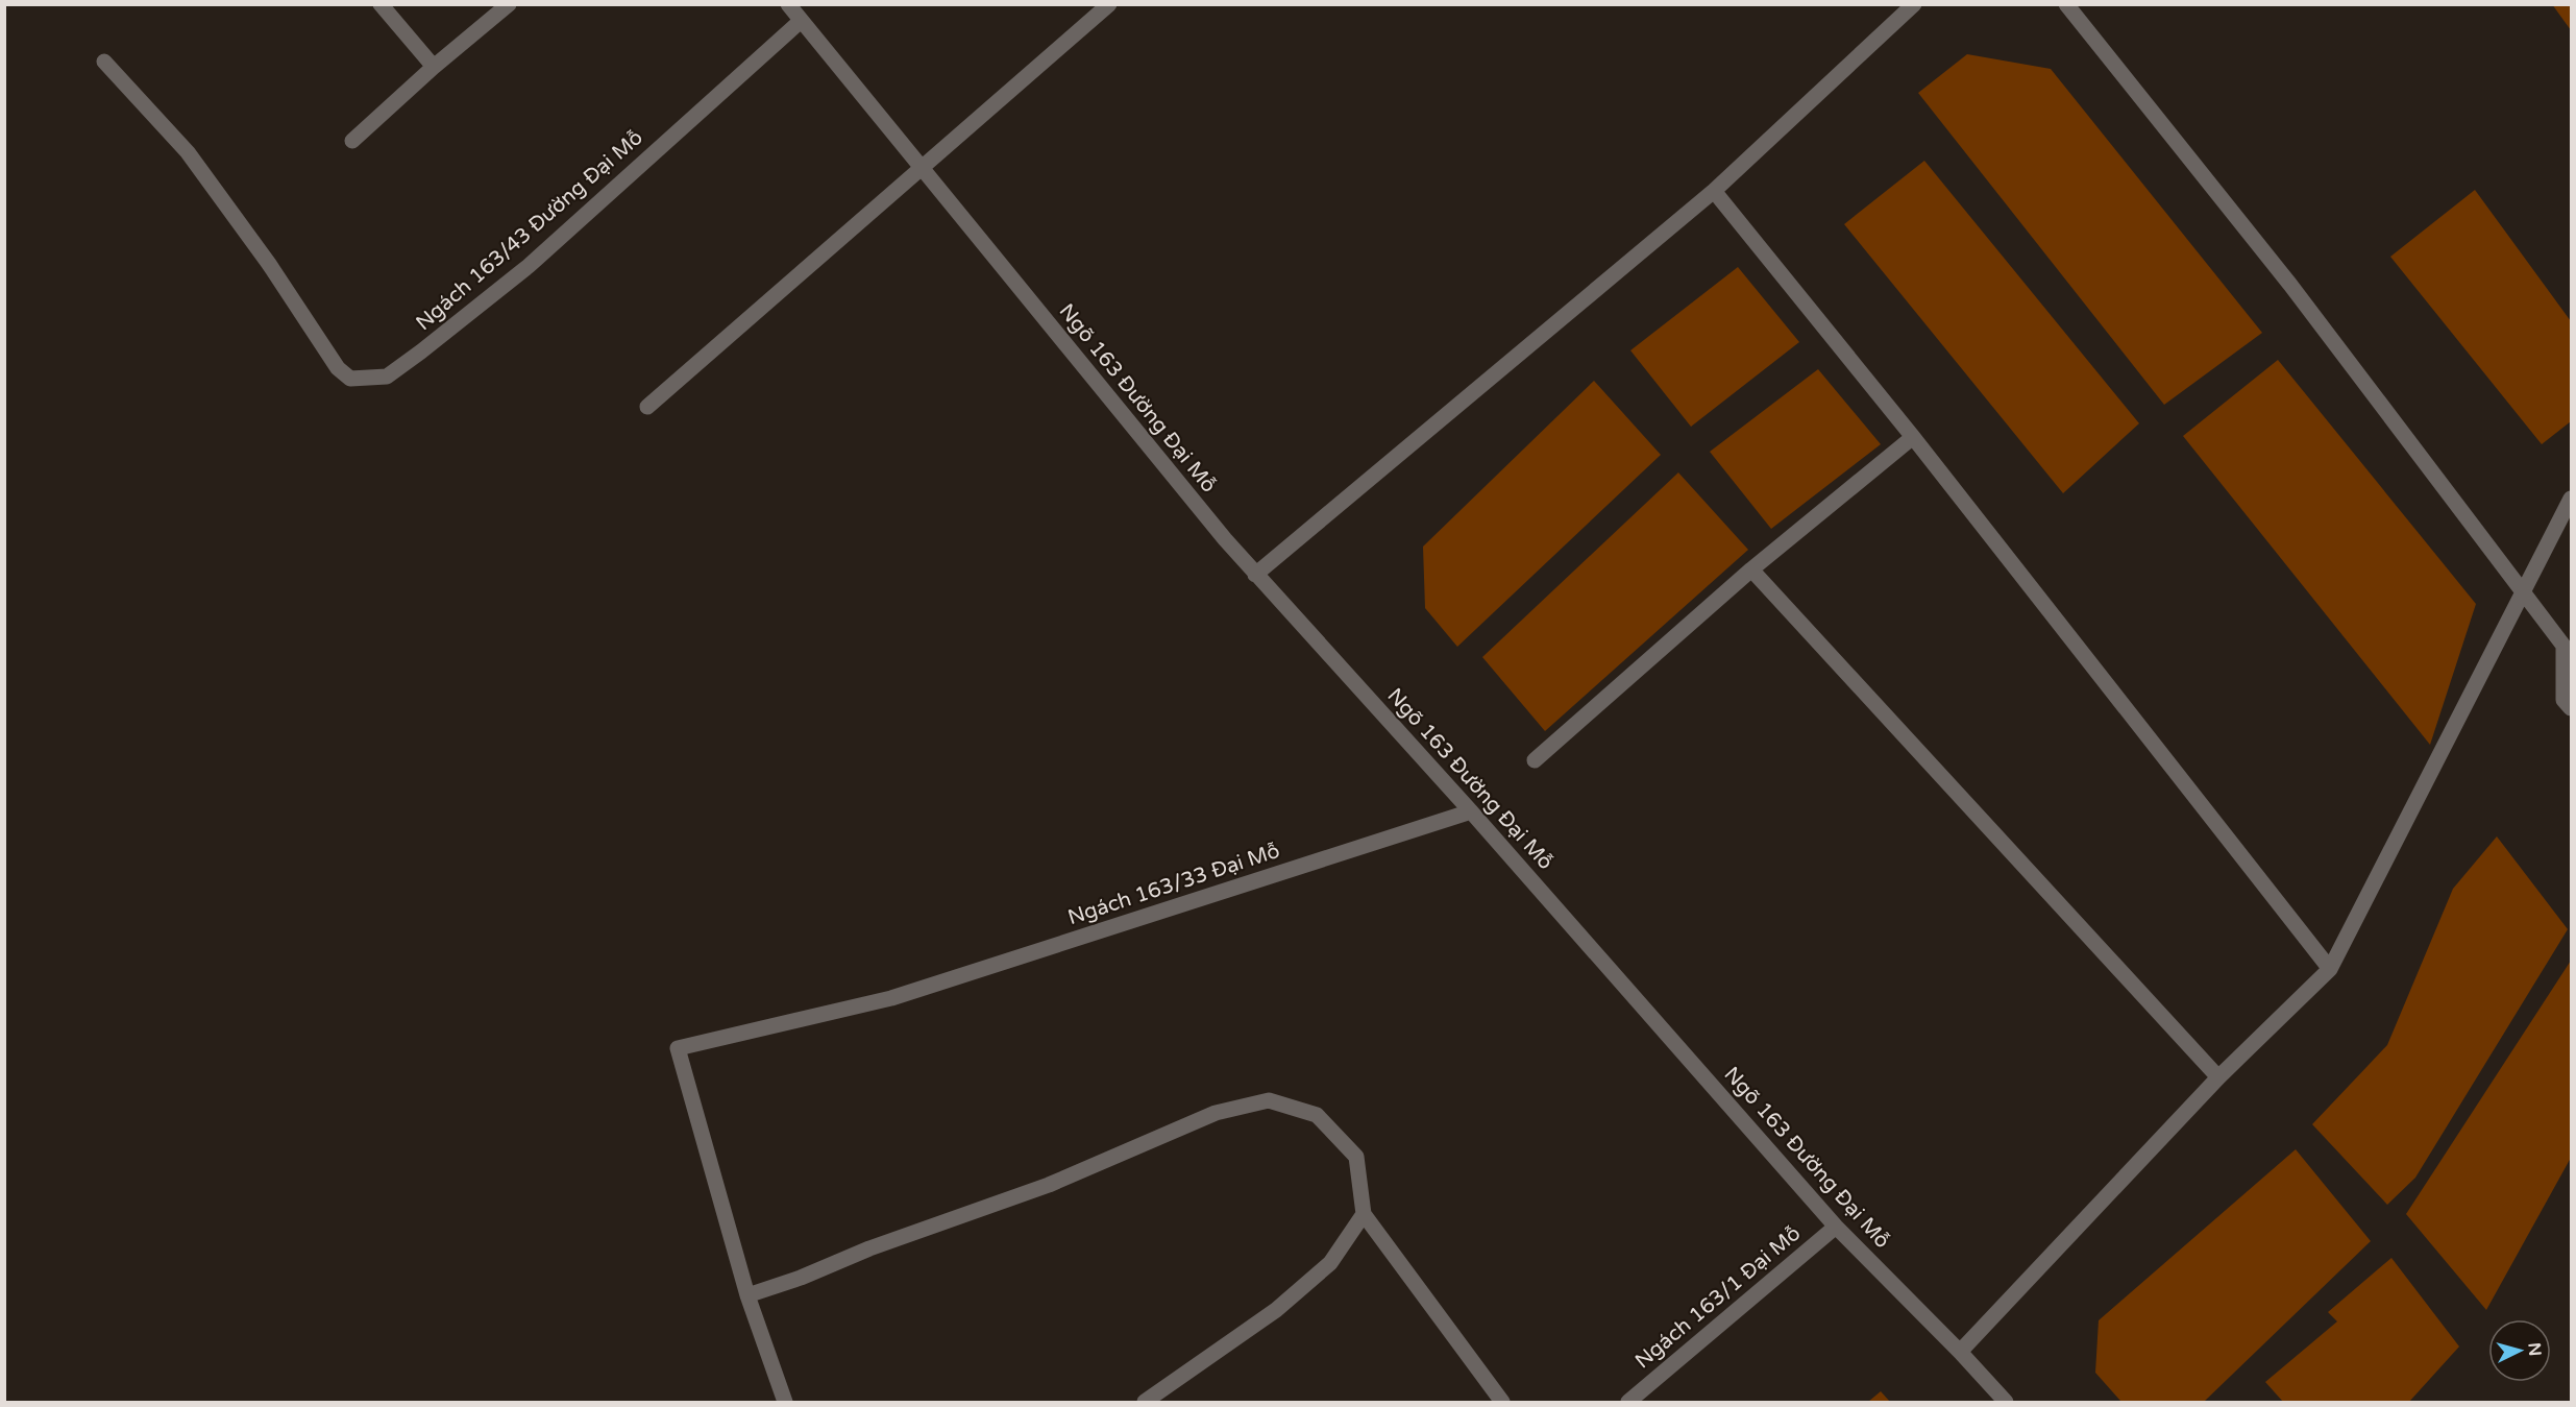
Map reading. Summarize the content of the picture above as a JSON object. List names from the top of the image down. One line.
{"streets":{"street":["Ngách 163/43 Đường Đại Mỗ","Ngõ 163 Đường Đại Mỗ","Ngách 163/33 Đại Mỗ","Ngách 163/1 Đại Mỗ"]},"crossings":[["Ngách 163/43 Đường Đại Mỗ","Ngõ 163 Đường Đại Mỗ"],["Ngõ 163 Đường Đại Mỗ","Ngách 163/33 Đại Mỗ"],["Ngõ 163 Đường Đại Mỗ","Ngách 163/1 Đại Mỗ"]],"north":"right"}
